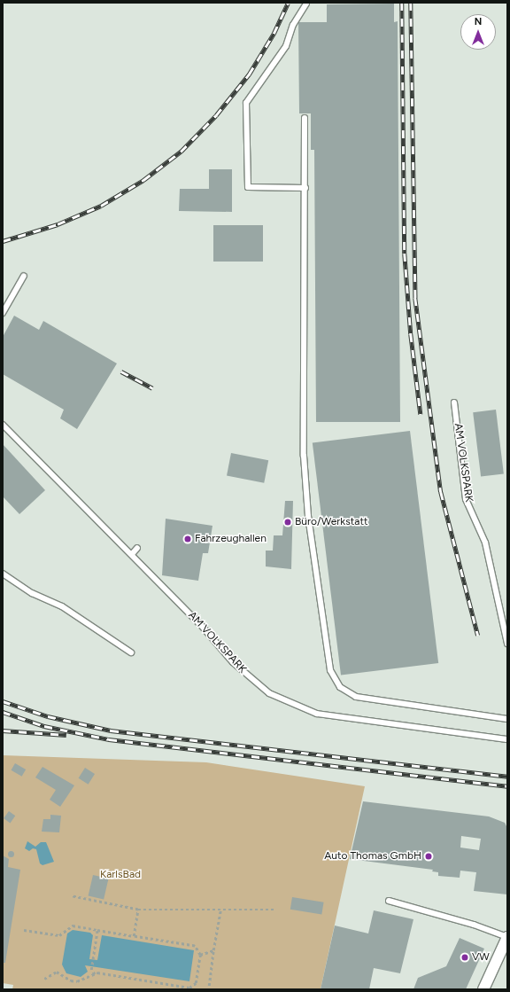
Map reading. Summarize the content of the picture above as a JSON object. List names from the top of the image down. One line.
{"streets":{"lane":["AM VOLKSPARK"]},"parks":["KarlsBad"],"places":["Büro/Werkstatt","Fahrzeughallen","Auto Thomas GmbH","VW"],"north":"top"}
